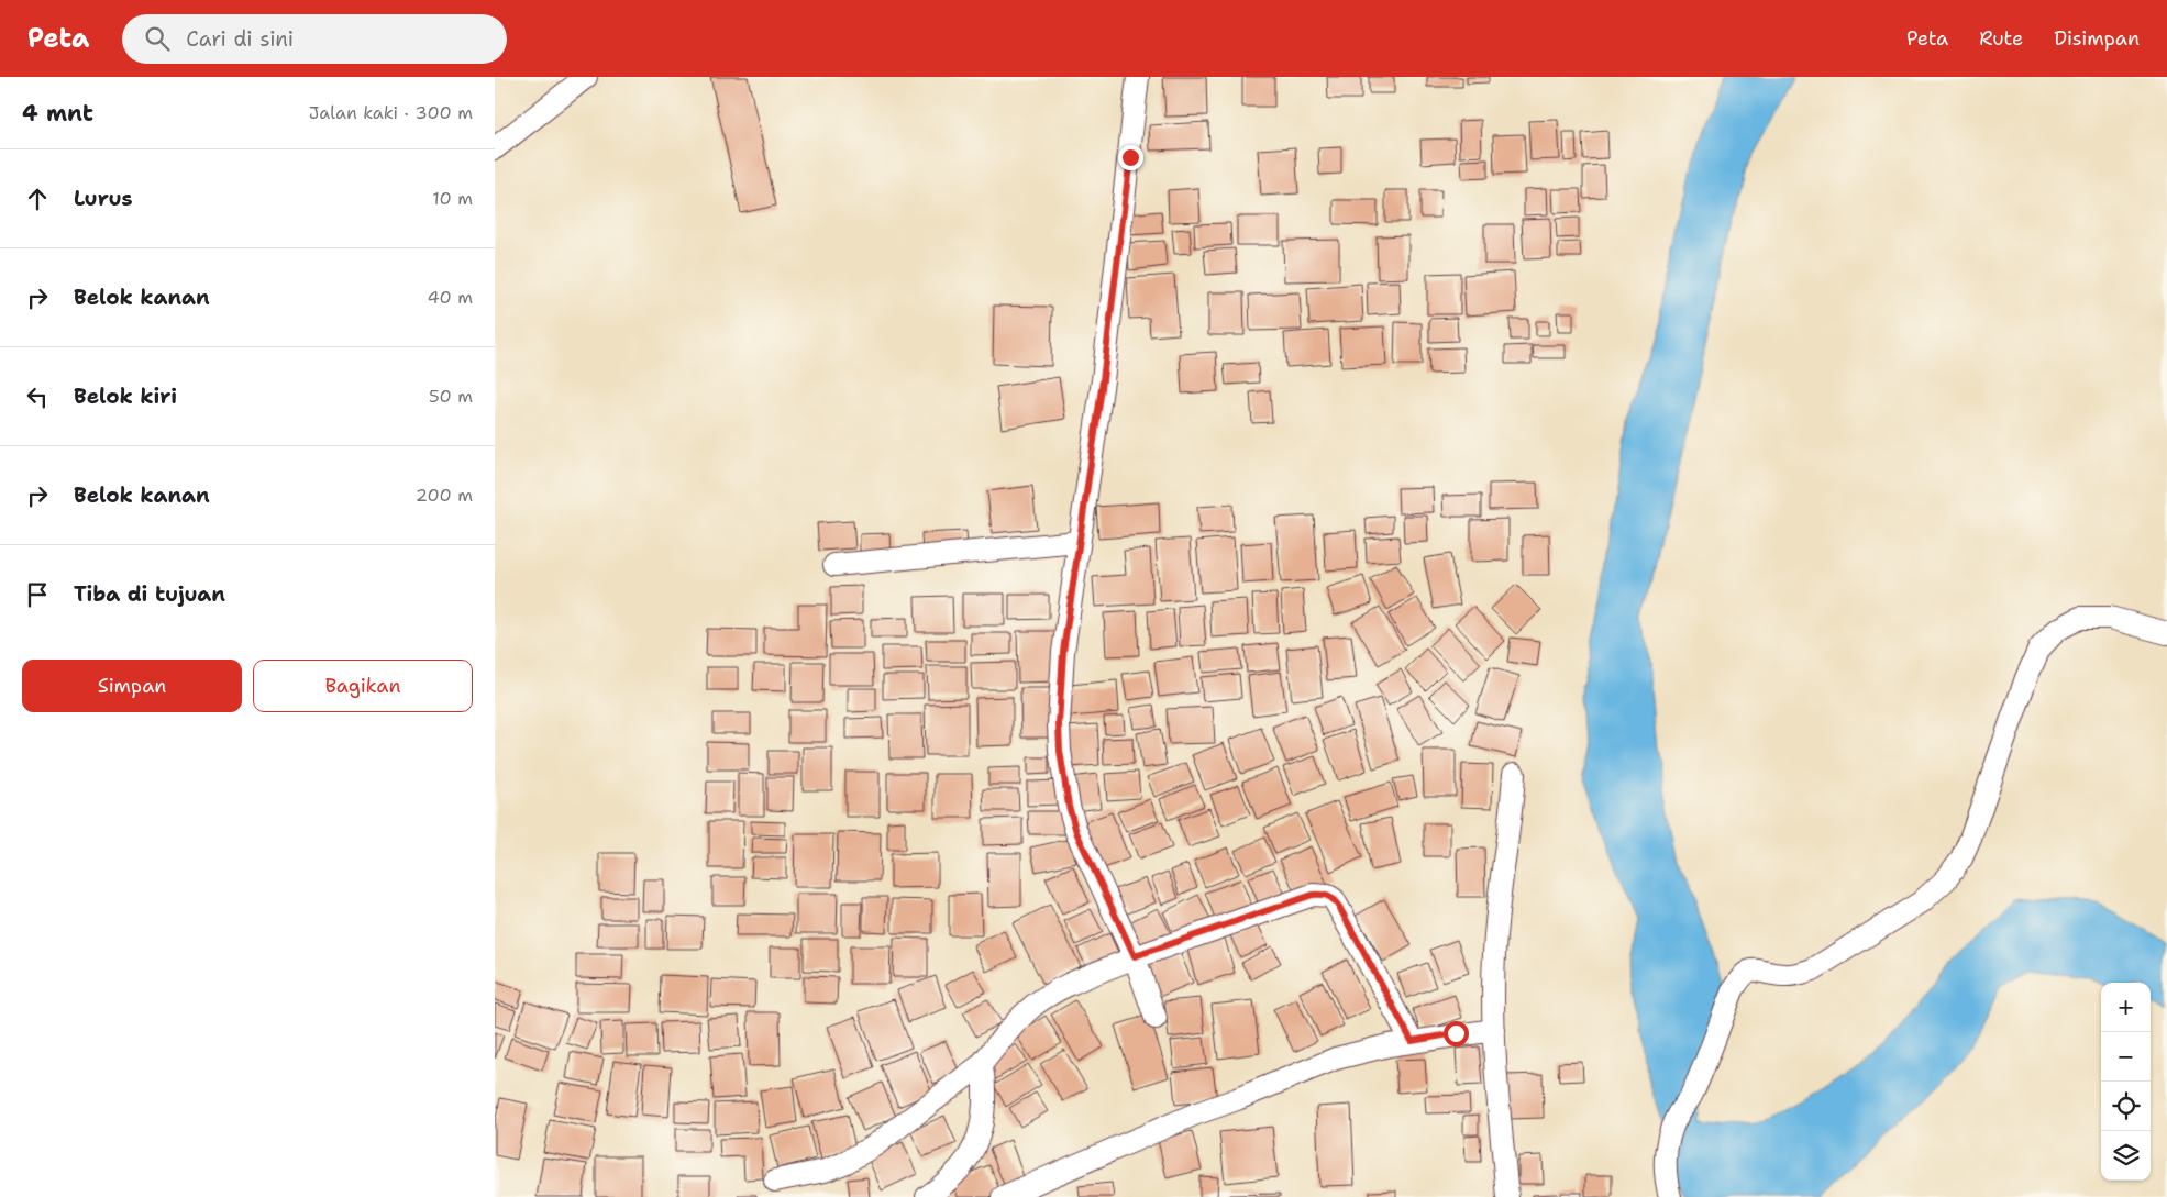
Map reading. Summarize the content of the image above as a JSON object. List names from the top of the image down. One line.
{"page":{"header":"Peta","search":"Cari di sini","nav":["Peta","Rute","Disimpan"],"heading":["4 mnt","Jalan kaki · 300 m"],"list":[["Lurus","10 m"],["Belok kanan","40 m"],["Belok kiri","50 m"],["Belok kanan","200 m"],"Tiba di tujuan"],"buttons":["Simpan","Bagikan"],"map_buttons":["+","−"]}}
